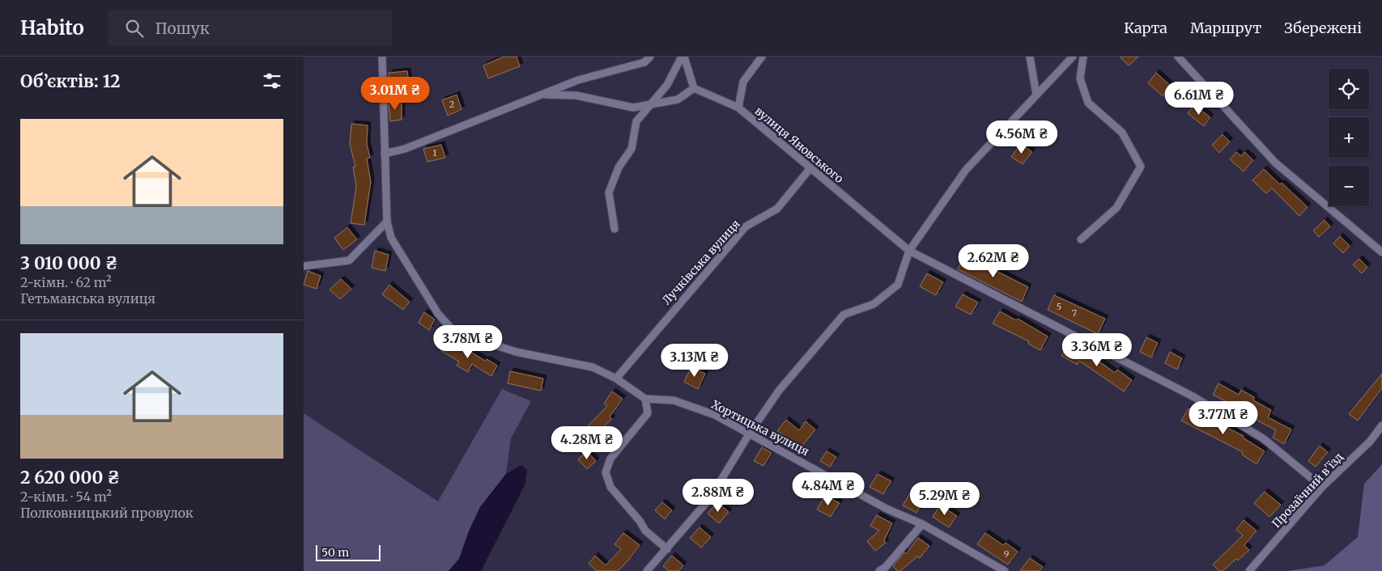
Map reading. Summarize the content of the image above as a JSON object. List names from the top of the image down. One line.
{"streets":{"street":["вулиця Яновського","Лучківська вулиця","Хортицька вулиця","Прозаїчний в'їзд"]},"crossings":[["вулиця Яновського","Лучківська вулиця"],["вулиця Яновського","Прозаїчний в'їзд"],["Лучківська вулиця","Хортицька вулиця"]],"house_numbers":["2","1","5","7","9"],"scale_bar":"50 m","page":{"header":"Habito","search":"Пошук","nav":["Карта","Маршрут","Збережені"],"heading":"Об’єктів: 12","map_buttons":["+","−"],"price":["3.01M ₴","6.61M ₴","4.56M ₴","2.62M ₴","3.78M ₴","3.36M ₴","3.13M ₴","3.77M ₴","4.28M ₴","4.84M ₴","2.88M ₴","5.29M ₴"],"list":[{"name":"3 010 000 ₴","note":"2-кімн. · 62 m² · Гетьманська вулиця"},{"name":"2 620 000 ₴","note":"2-кімн. · 54 m² · Полковницький провулок"}],"scale":"50 m"}}
